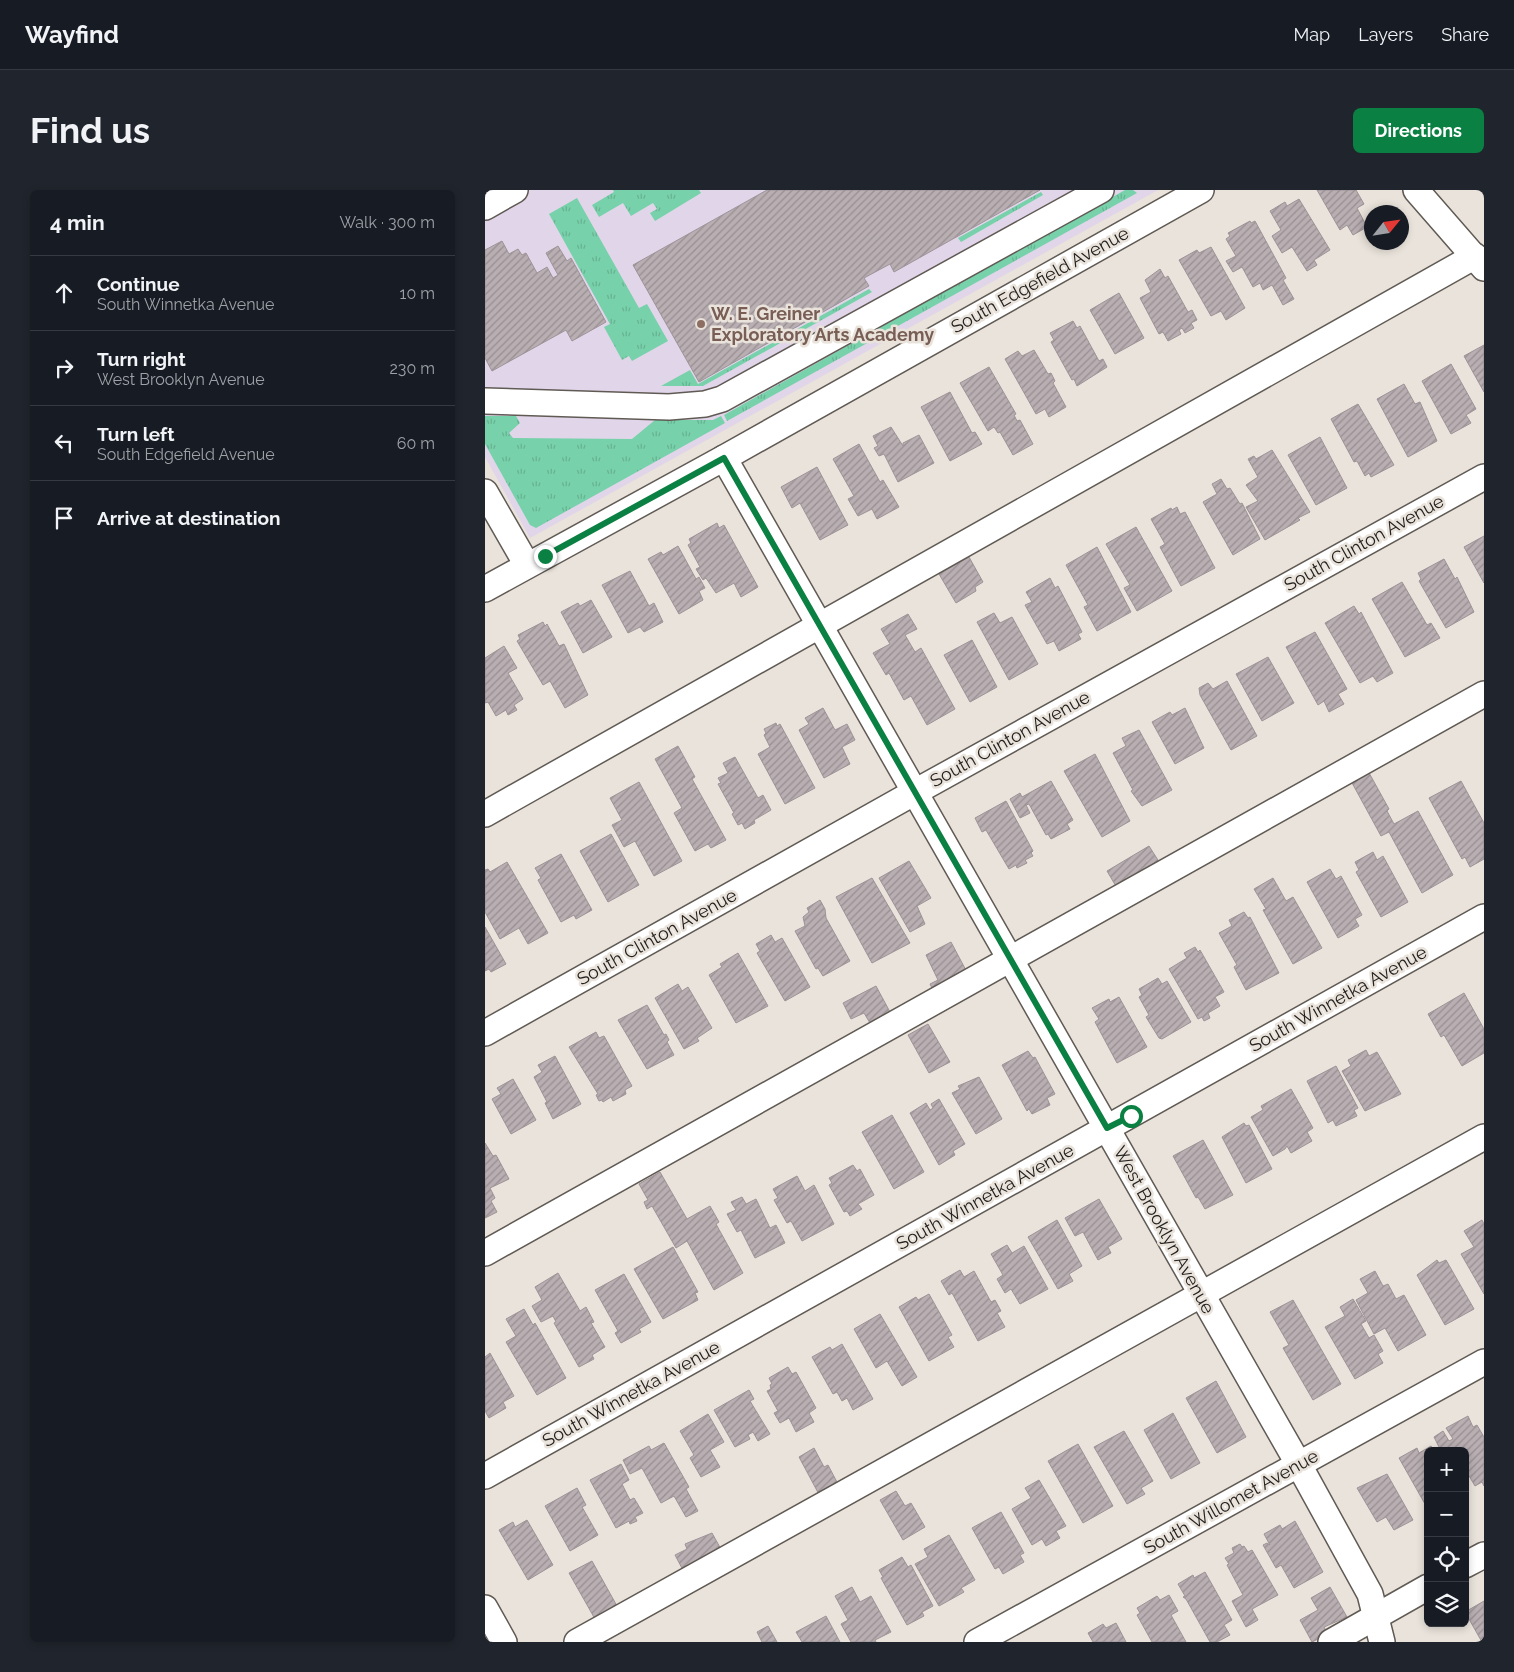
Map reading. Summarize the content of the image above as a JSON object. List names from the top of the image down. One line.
{"streets":{"street":["South Edgefield Avenue","South Clinton Avenue","South Winnetka Avenue","West Brooklyn Avenue","South Willomet Avenue"]},"crossings":[["South Edgefield Avenue","West Brooklyn Avenue"],["South Clinton Avenue","West Brooklyn Avenue"],["South Winnetka Avenue","West Brooklyn Avenue"],["West Brooklyn Avenue","South Willomet Avenue"]],"places":["W. E. Greiner Exploratory Arts Academy"],"north":"top right","page":{"header":"Wayfind","nav":["Map","Layers","Share"],"buttons":"Directions","title":"Find us","heading":["4 min","Walk · 300 m"],"list":[["Continue","South Winnetka Avenue","10 m"],["Turn right","West Brooklyn Avenue","230 m"],["Turn left","South Edgefield Avenue","60 m"],"Arrive at destination"],"map_buttons":["+","−"]}}
